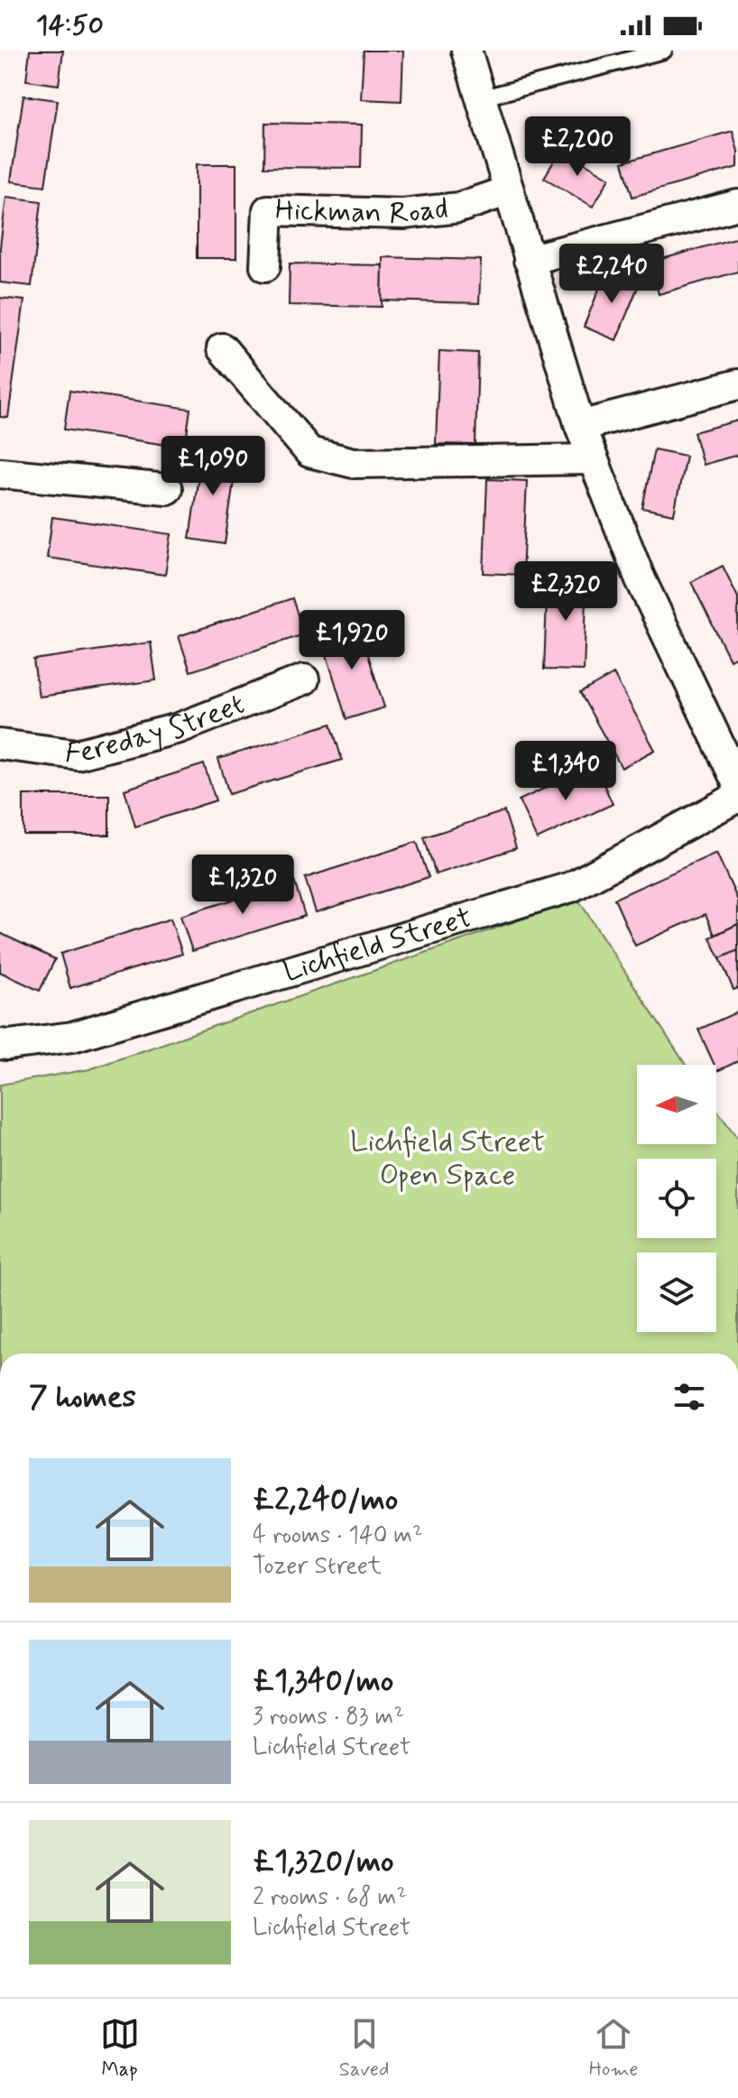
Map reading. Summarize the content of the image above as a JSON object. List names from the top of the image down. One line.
{"streets":{"street":["Hickman Road","Fereday Street","Lichfield Street"]},"parks":["Lichfield Street Open Space"],"north":"left","page":{"status":"14:50","price":["£2,200","£2,240","£1,090","£2,320","£1,920","£1,340","£1,320"],"heading":"7 homes","list":[{"name":"£2,240/mo","note":"4 rooms · 140 m² · Tozer Street"},{"name":"£1,340/mo","note":"3 rooms · 83 m² · Lichfield Street"},{"name":"£1,320/mo","note":"2 rooms · 68 m² · Lichfield Street"}],"tabs":["Map","Saved","Home"]}}
